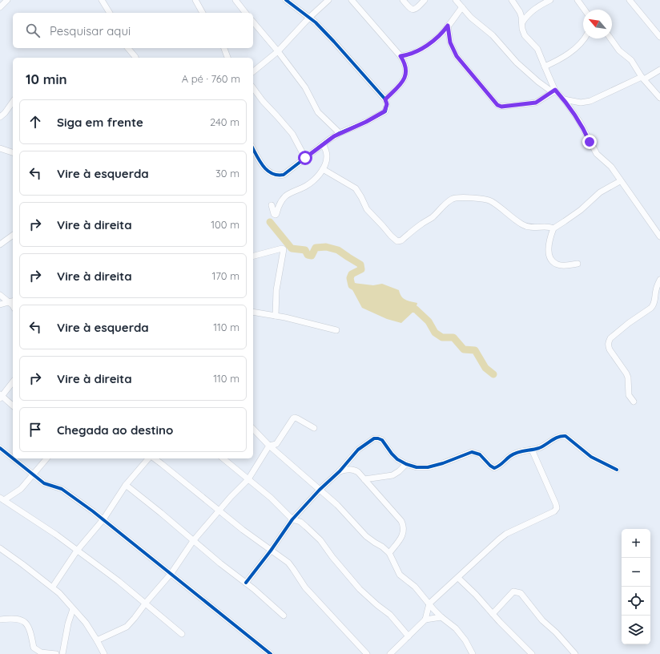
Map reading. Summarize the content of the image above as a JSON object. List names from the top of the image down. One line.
{"north":"top left","page":{"search":"Pesquisar aqui","heading":["10 min","A pé · 760 m"],"list":[["Siga em frente","240 m"],["Vire à esquerda","30 m"],["Vire à direita","100 m"],["Vire à direita","170 m"],["Vire à esquerda","110 m"],["Vire à direita","110 m"],"Chegada ao destino"],"map_buttons":["+","−"]}}
